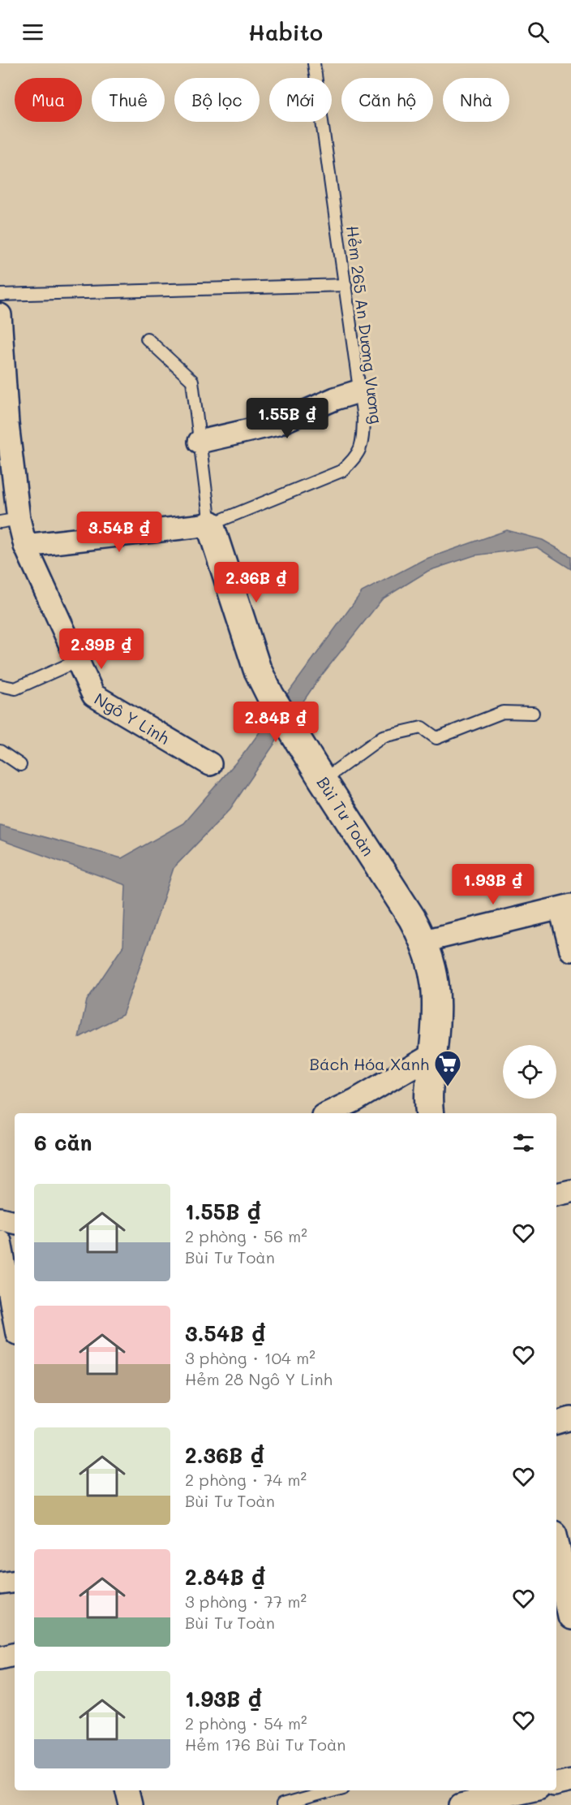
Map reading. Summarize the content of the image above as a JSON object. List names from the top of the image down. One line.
{"streets":{"street":["Ngô Y Linh","Bùi Tư Toàn"],"lane":["Hẻm 265 An Dương Vương"]},"crossings":[["Hẻm 265 An Dương Vương","Bùi Tư Toàn"]],"places":{"supermarket":["Bách Hóa Xanh"]},"page":{"header":"Habito","chip":["Mua","Thuê","Bộ lọc","Mới","Căn hộ","Nhà"],"price":["1.55B ₫","3.54B ₫","2.36B ₫","2.39B ₫","2.84B ₫","1.93B ₫"],"heading":"6 căn","list":[{"name":"1.55B ₫","note":"2 phòng · 56 m² · Bùi Tư Toàn"},{"name":"3.54B ₫","note":"3 phòng · 104 m² · Hẻm 28 Ngô Y Linh"},{"name":"2.36B ₫","note":"2 phòng · 74 m² · Bùi Tư Toàn"},{"name":"2.84B ₫","note":"3 phòng · 77 m² · Bùi Tư Toàn"},{"name":"1.93B ₫","note":"2 phòng · 54 m² · Hẻm 176 Bùi Tư Toàn"}]}}
